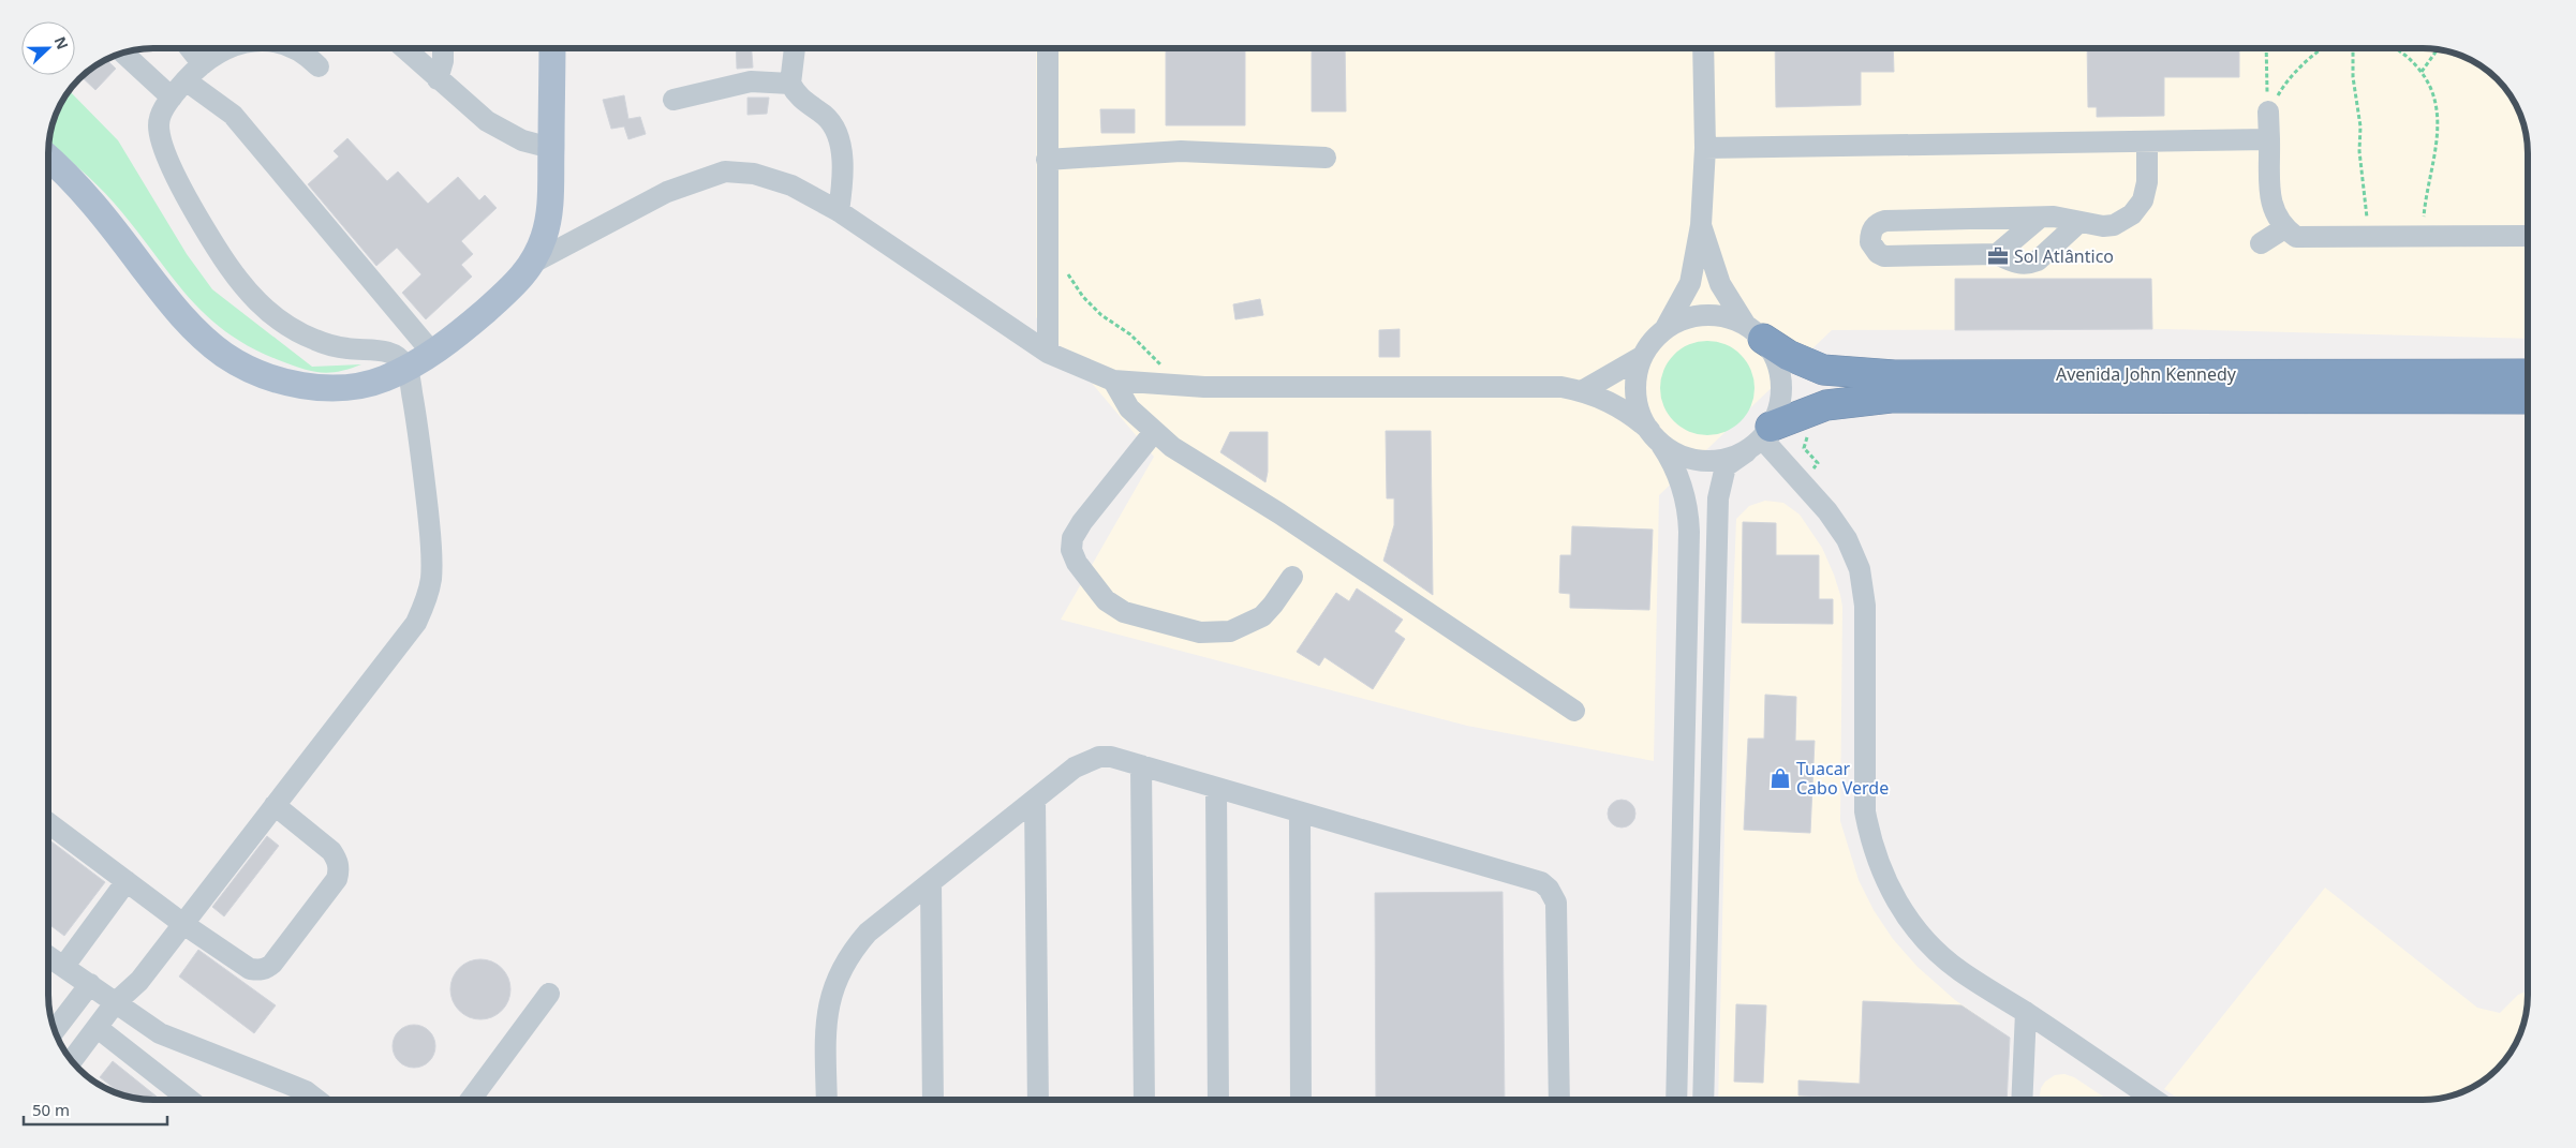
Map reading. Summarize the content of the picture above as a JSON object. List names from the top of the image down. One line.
{"streets":{"highway":["Avenida John Kennedy"]},"places":{"office":["Sol Atlântico"],"shop":["Tuacar Cabo Verde"]},"scale_bar":"50 m","north":"right"}
